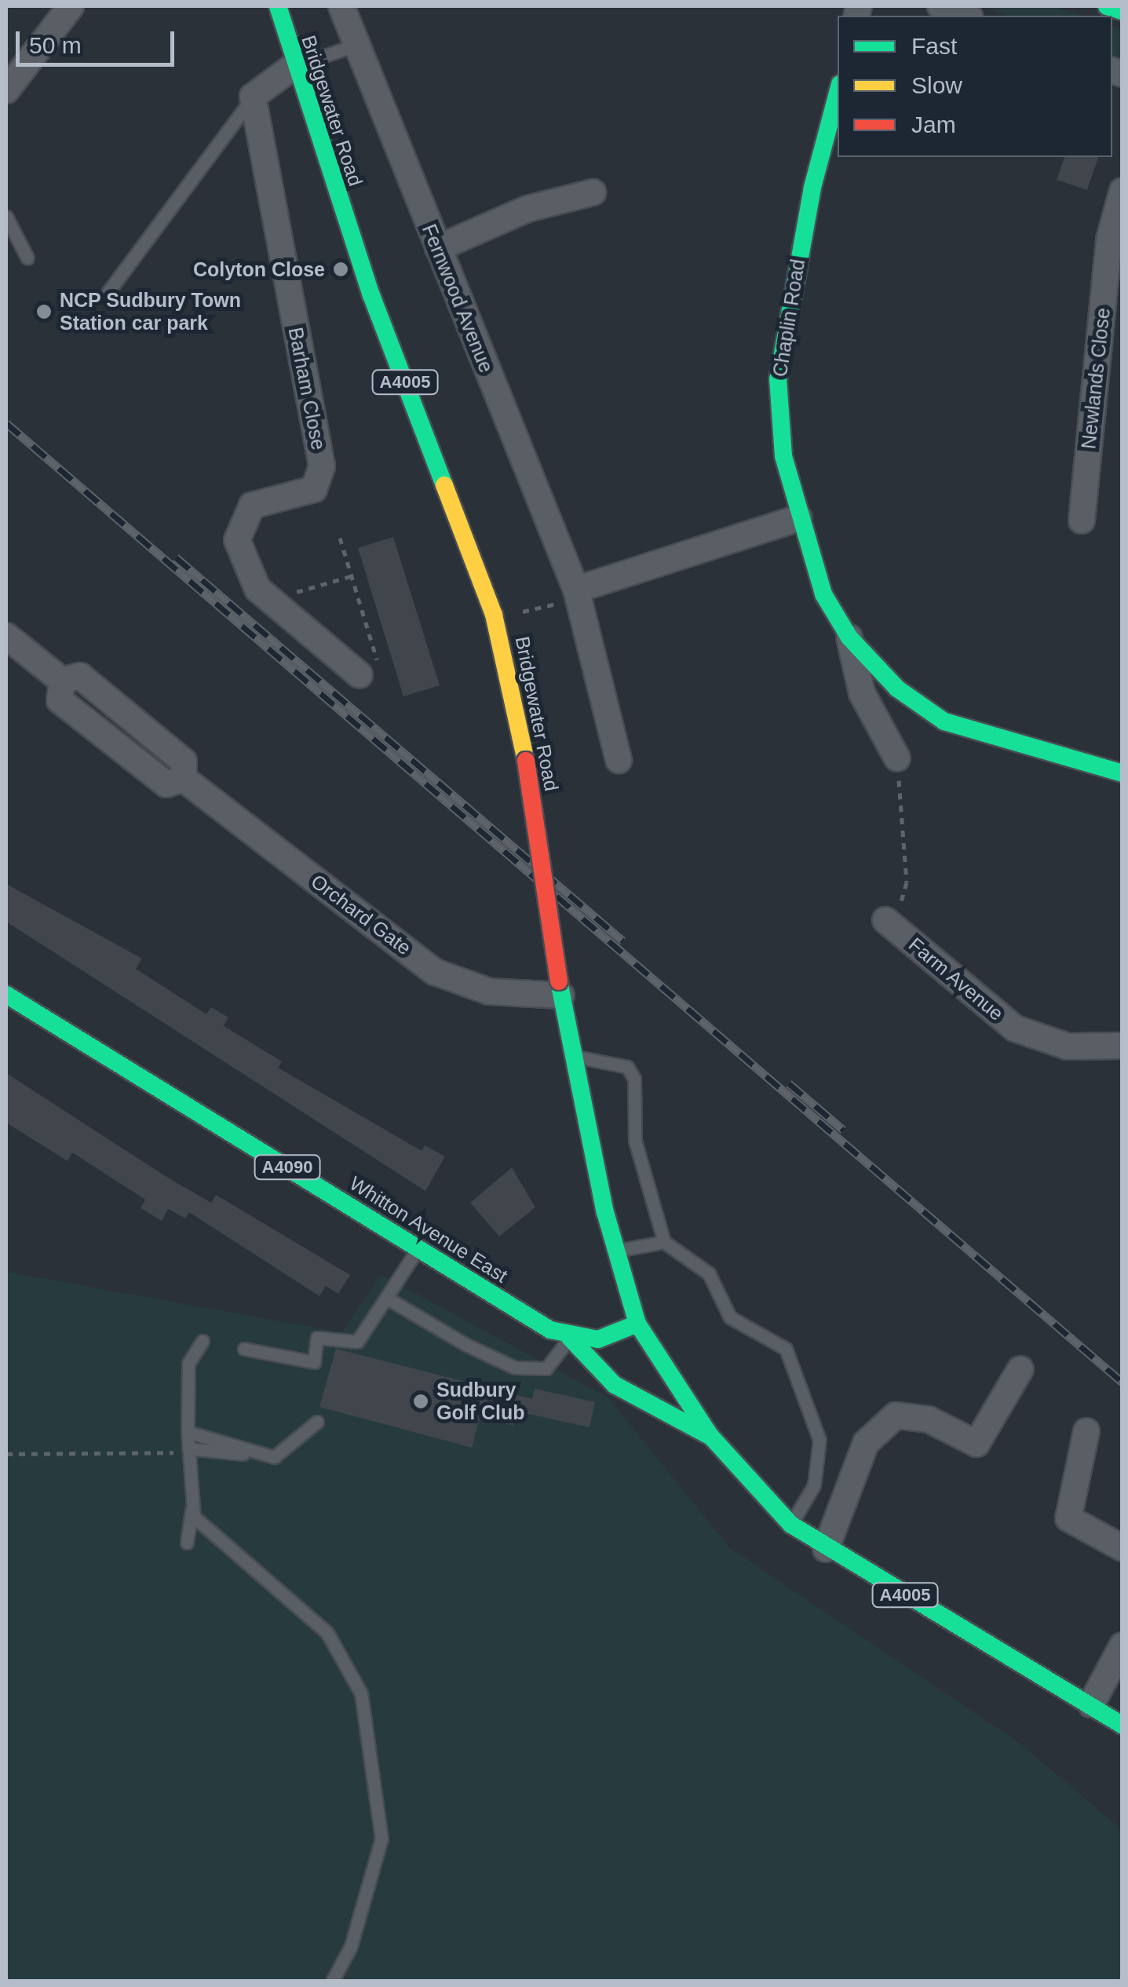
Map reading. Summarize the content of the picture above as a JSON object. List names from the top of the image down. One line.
{"streets":{"main road":["Bridgewater Road","Chaplin Road","A4005","A4090","Whitton Avenue East"],"street":["Fernwood Avenue","Newlands Close","Barham Close","Orchard Gate","Farm Avenue"]},"crossings":[["Bridgewater Road","Orchard Gate"],["Bridgewater Road","Whitton Avenue East"]],"places":["Colyton Close","NCP Sudbury Town Station car park","Sudbury Golf Club"],"legend":["Fast","Slow","Jam"],"scale_bar":"50 m"}
